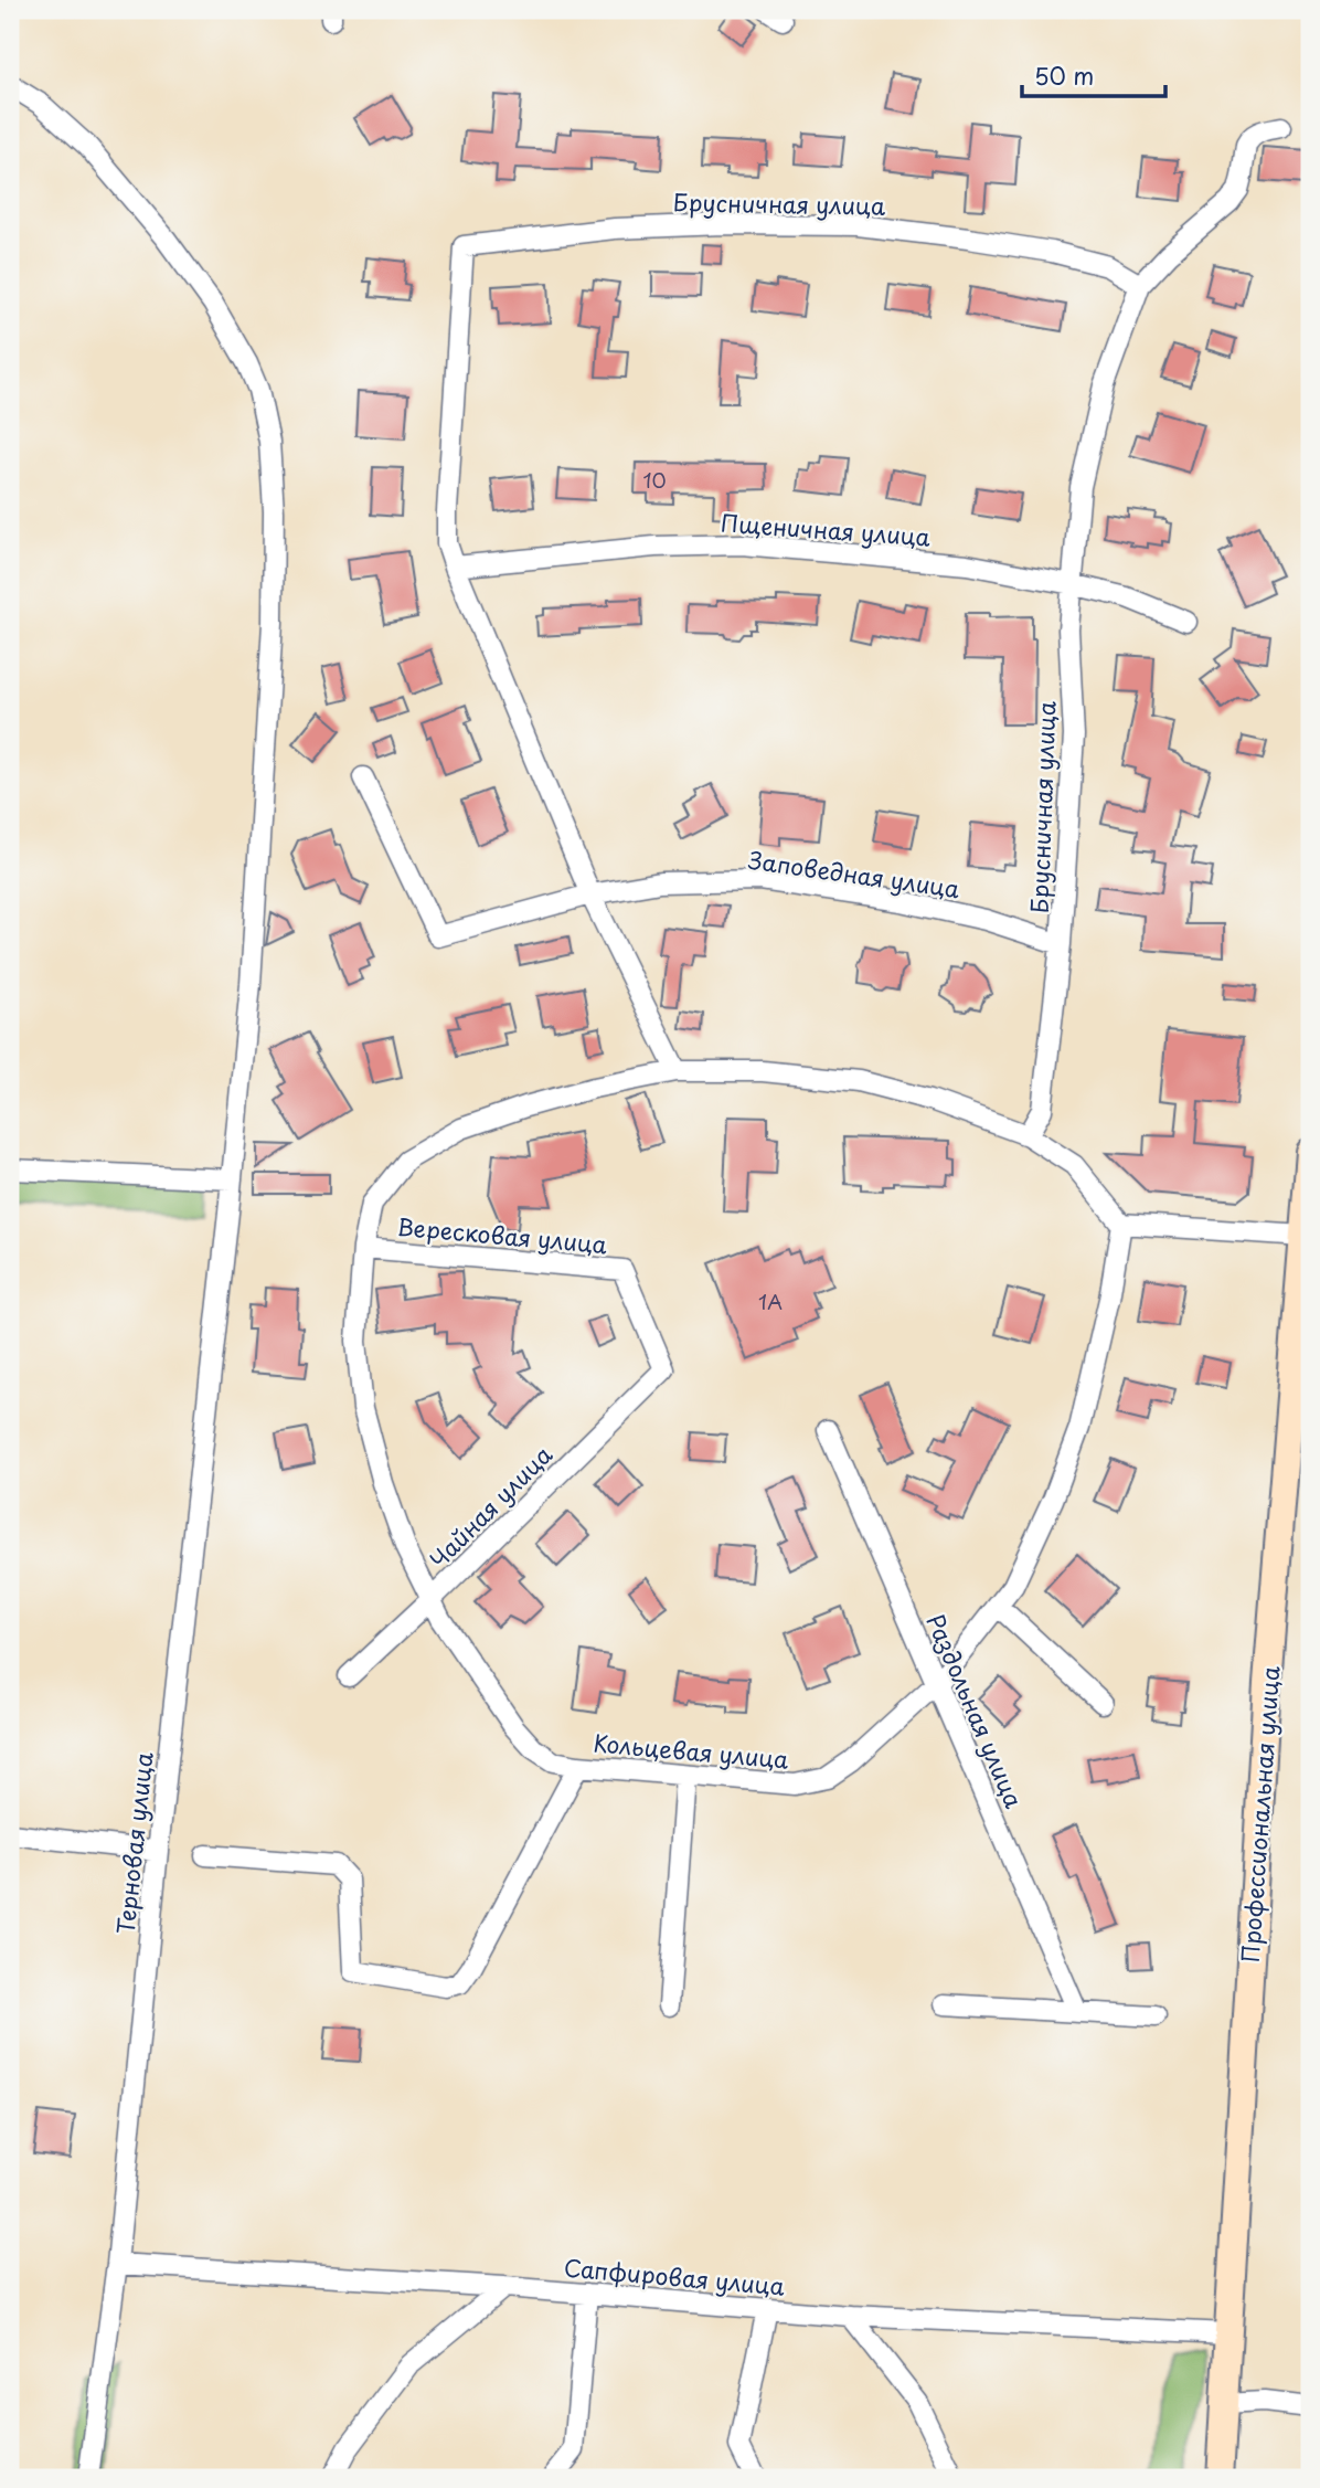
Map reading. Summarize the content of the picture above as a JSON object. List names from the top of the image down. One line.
{"streets":{"street":["Брусничная улица","Пщеничная улица","Заповедная улица","Вересковая улица","Чайная улица","Раздольная улица","Кольцевая улица","Профессиональная улица","Терновая улица","Сапфировая улица"]},"crossings":[["Брусничная улица","Пщеничная улица"],["Брусничная улица","Заповедная улица"],["Брусничная улица","Кольцевая улица"],["Вересковая улица","Чайная улица"],["Вересковая улица","Кольцевая улица"],["Чайная улица","Кольцевая улица"],["Раздольная улица","Кольцевая улица"],["Профессиональная улица","Сапфировая улица"],["Терновая улица","Сапфировая улица"]],"house_numbers":["10","1А"],"scale_bar":"50 m"}
